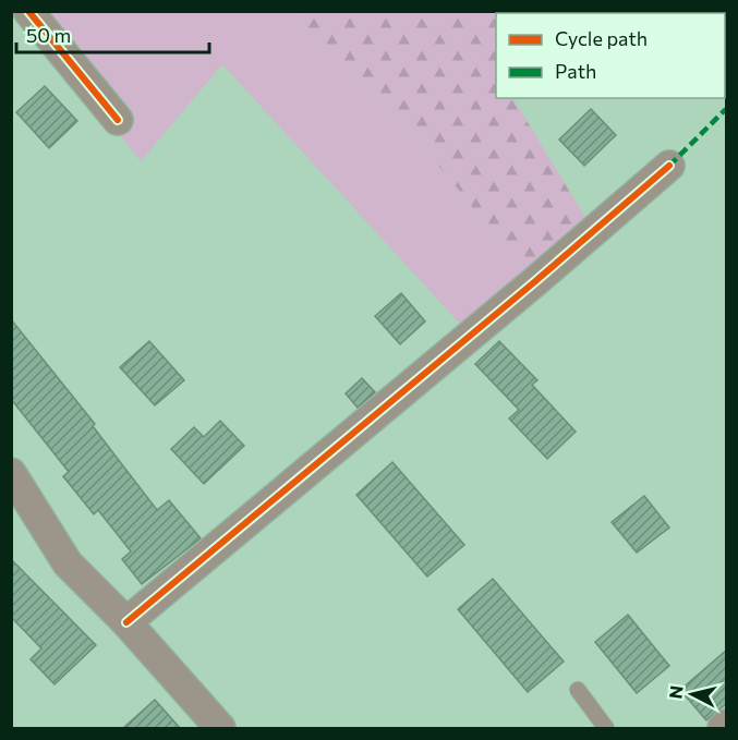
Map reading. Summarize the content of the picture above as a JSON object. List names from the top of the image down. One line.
{"legend":["Cycle path","Path"],"scale_bar":"50 m","north":"left"}
